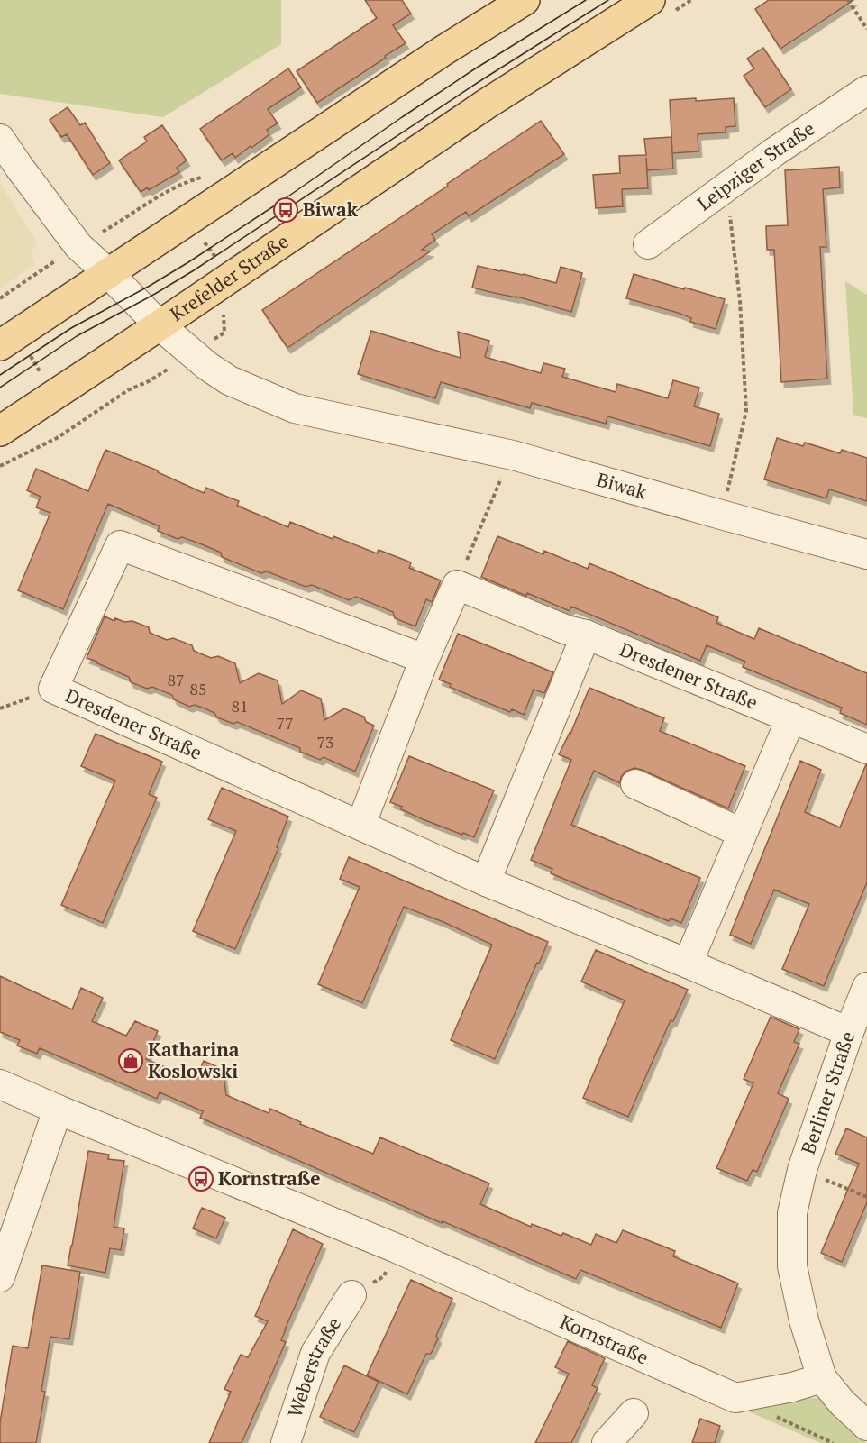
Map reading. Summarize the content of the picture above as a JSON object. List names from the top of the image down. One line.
{"streets":{"main road":["Krefelder Straße"],"street":["Leipziger Straße","Biwak","Dresdener Straße","Berliner Straße","Kornstraße","Weberstraße"]},"crossings":[["Krefelder Straße","Biwak"],["Dresdener Straße","Berliner Straße"],["Berliner Straße","Kornstraße"]],"places":{"bus stop":["Biwak","Kornstraße"],"shop":["Katharina Koslowski"]},"house_numbers":["87","85","81","77","73"]}
